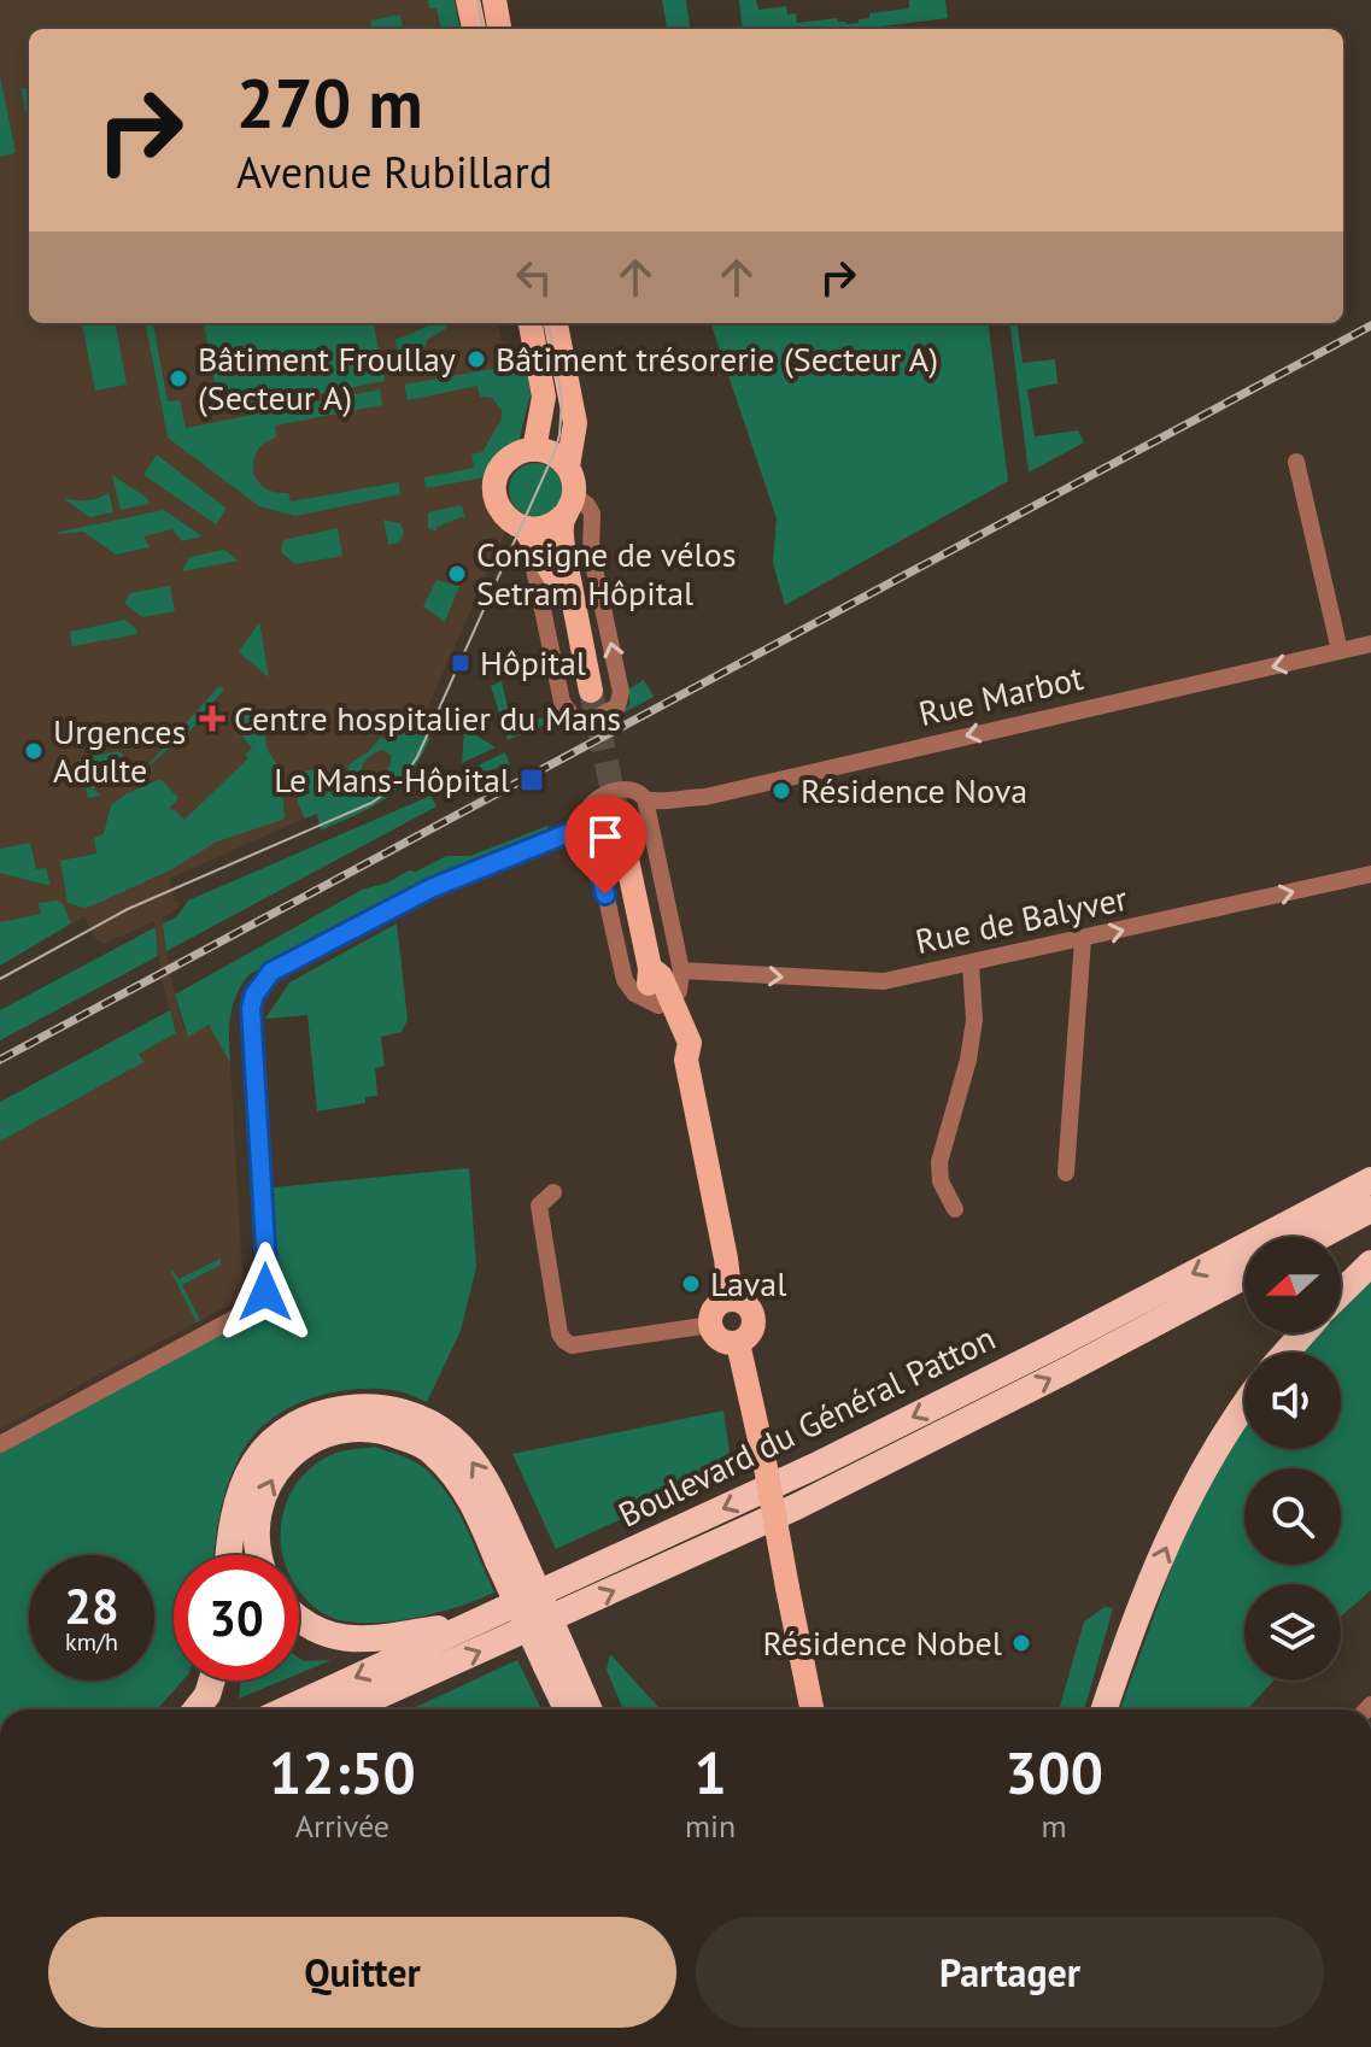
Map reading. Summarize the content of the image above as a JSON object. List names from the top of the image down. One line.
{"streets":{"highway":["Boulevard du Général Patton"],"street":["Rue Marbot","Rue de Balyver"]},"one_way":["Rue Marbot","Rue de Balyver"],"places":{"other":["Bâtiment trésorerie (Secteur A)","Bâtiment Froullay (Secteur A)","Consigne de vélos Setram Hôpital","Urgences Adulte","Résidence Nova","Laval","Résidence Nobel"],"transit":["Hôpital","Le Mans-Hôpital"],"health":["Centre hospitalier du Mans"]},"north":"left","page":{"turn":["270 m","Avenue Rubillard"],"speed":"28 km/h","limit":"30","eta":["12:50","Arrivée","1","min","300","m"],"buttons":["Quitter","Partager"]}}
